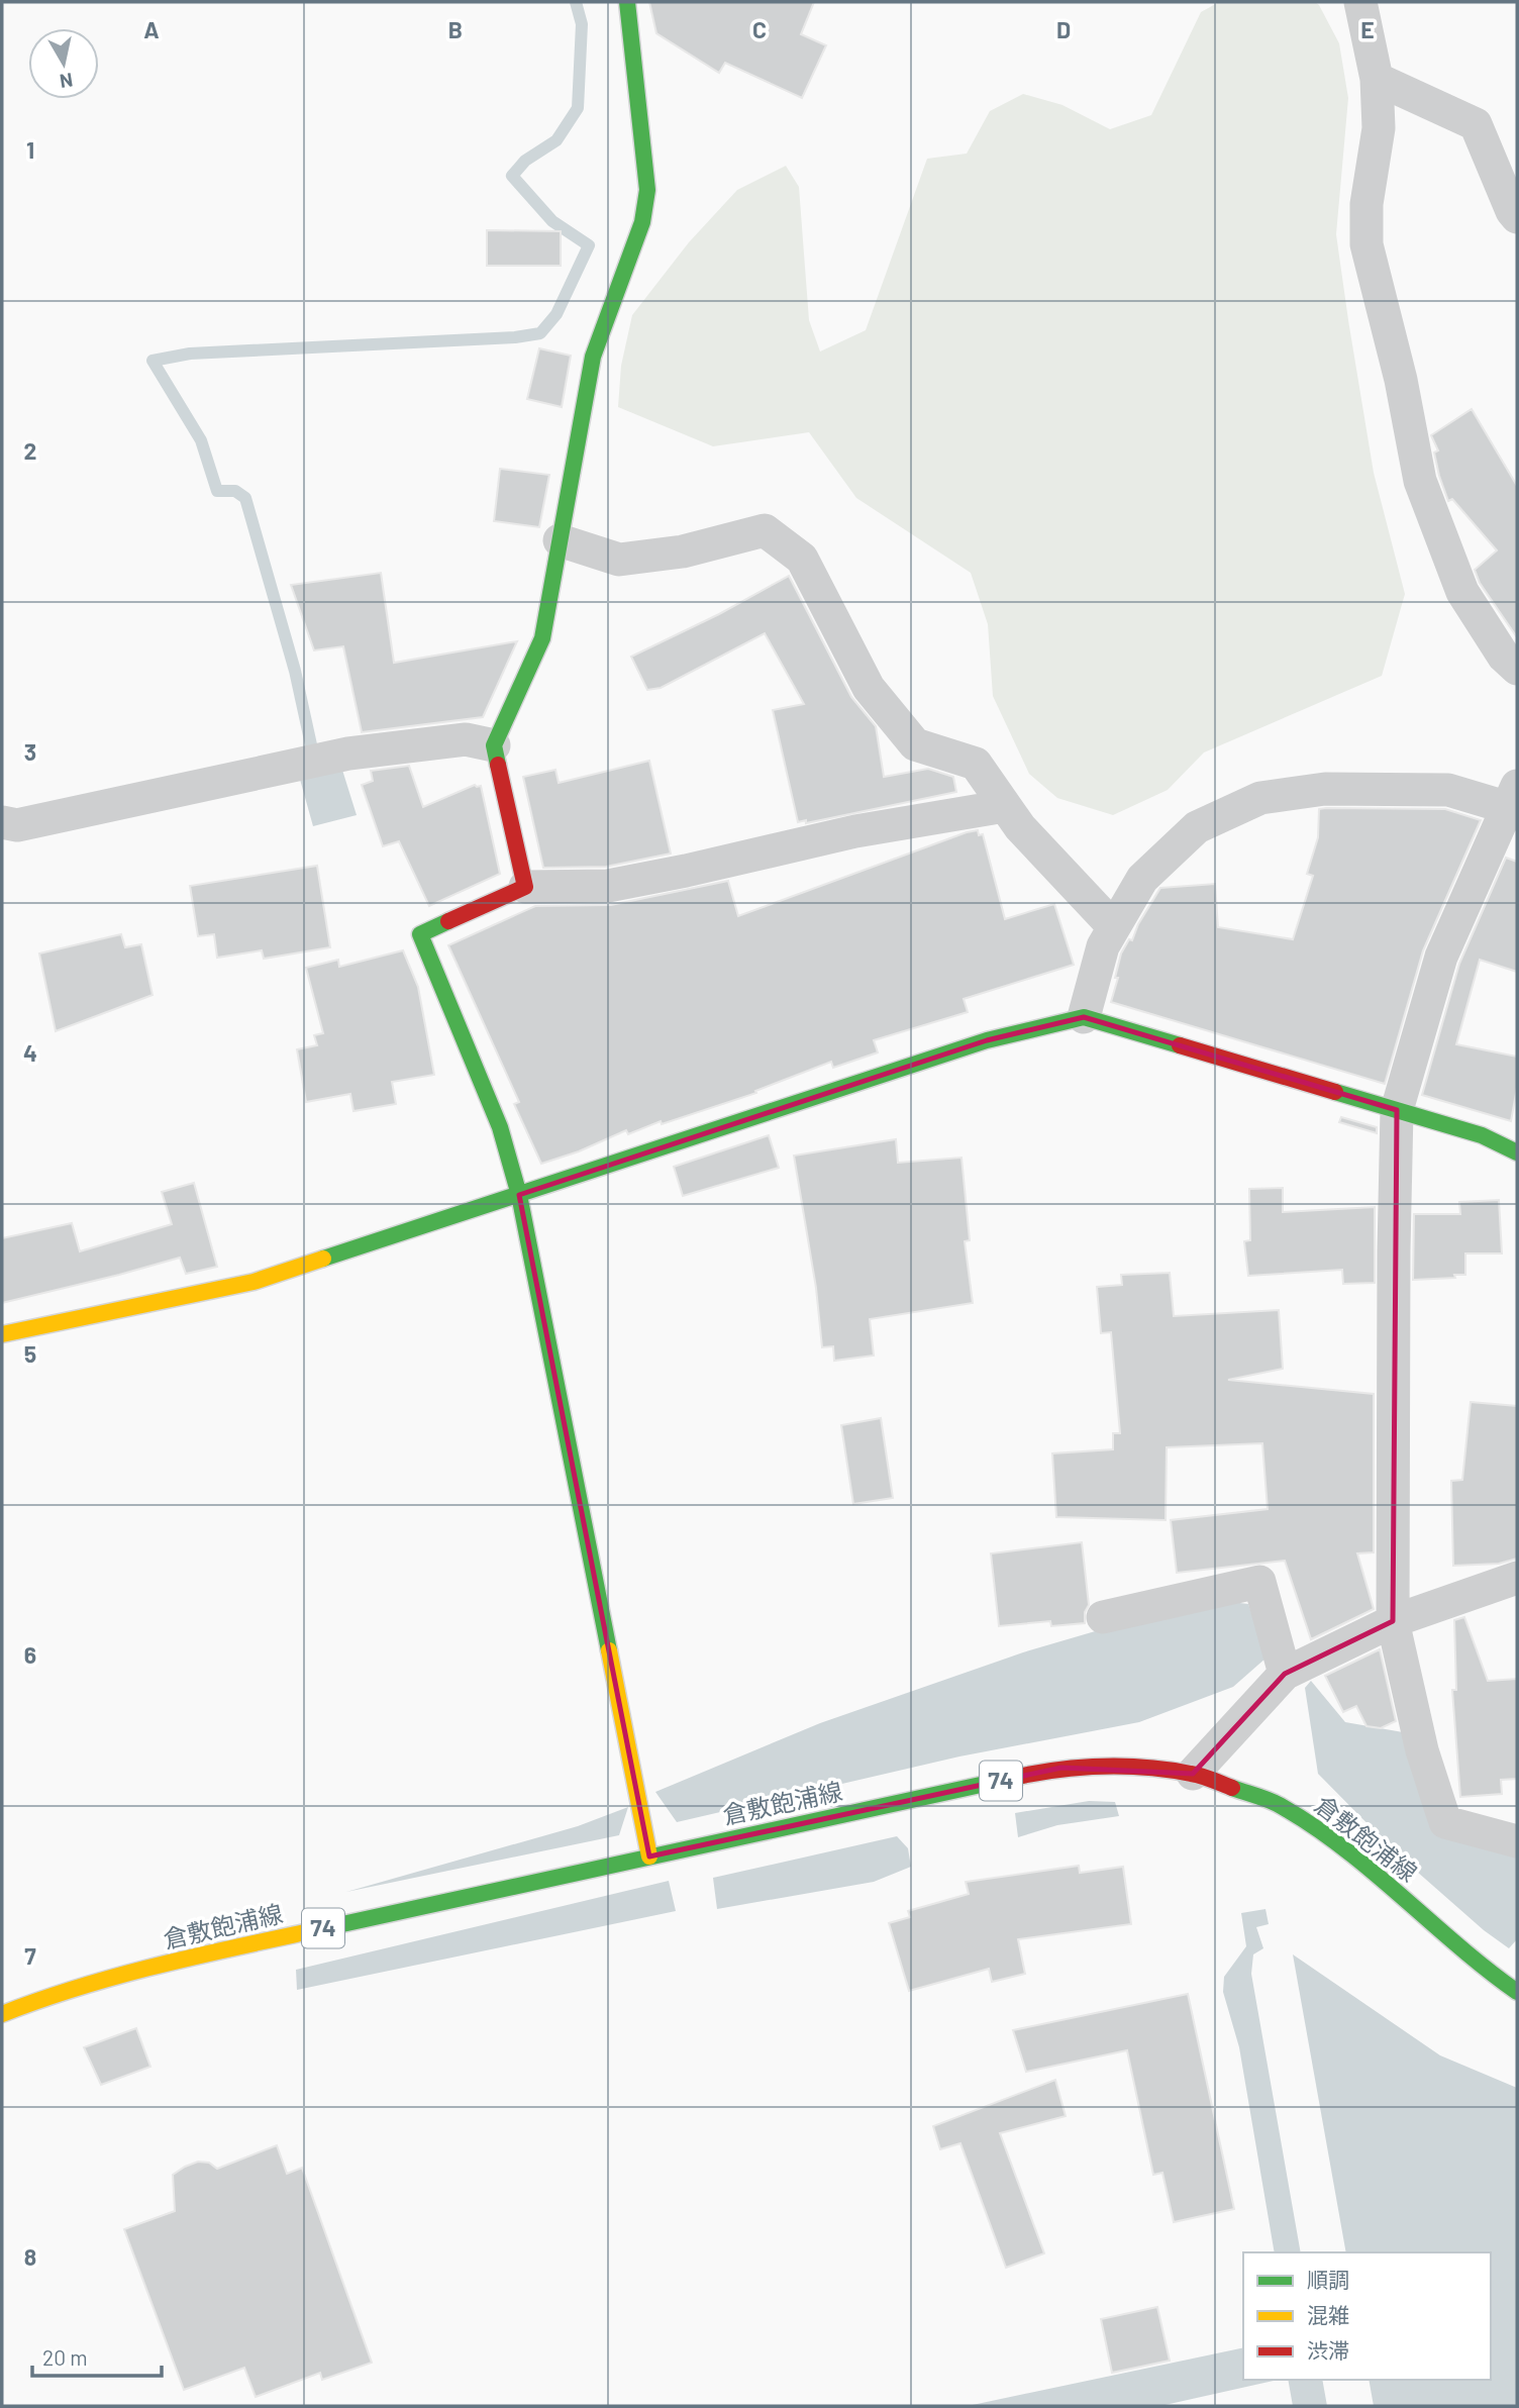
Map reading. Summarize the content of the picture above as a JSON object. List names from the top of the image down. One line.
{"streets":{"street":["74","倉敷飽浦線"]},"legend":["順調","混雑","渋滞"],"scale_bar":"20 m","north":"bottom","grid":{"columns":["A","B","C","D","E"],"rows":["1","2","3","4","5","6","7","8"]}}
